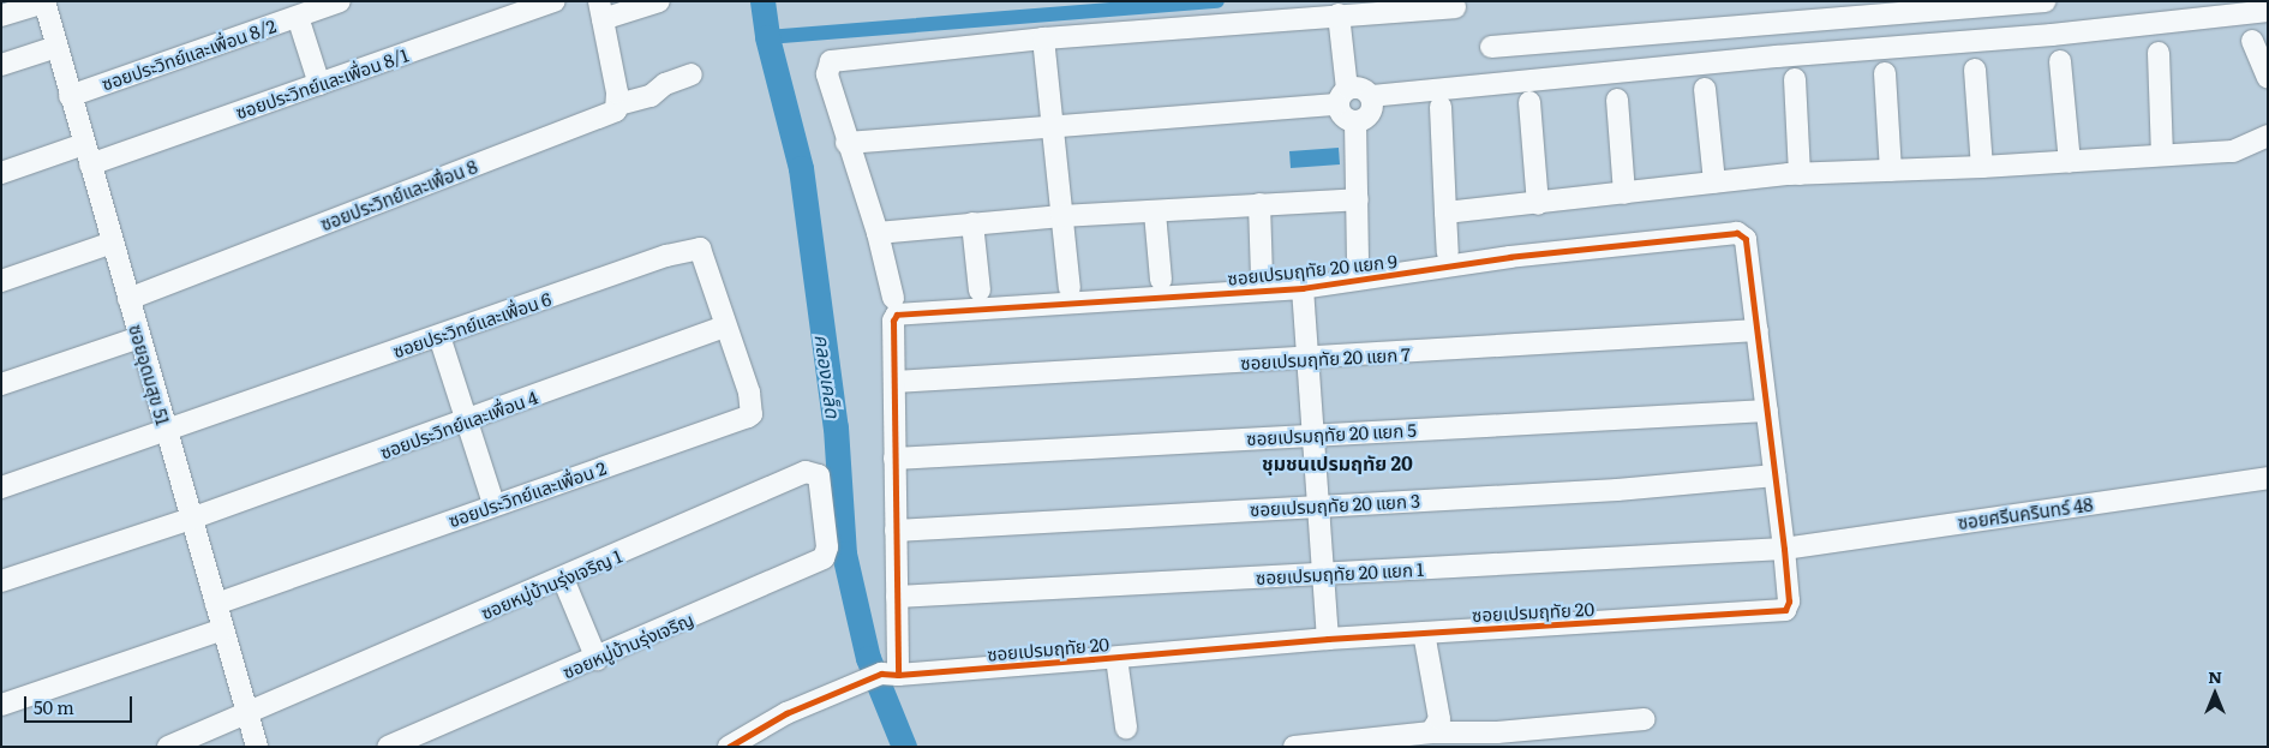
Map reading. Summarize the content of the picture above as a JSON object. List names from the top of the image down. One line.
{"streets":{"street":["ซอยประวิทย์และเพื่อน 8/2","ซอยประวิทย์และเพื่อน 8/1","ซอยประวิทย์และเพื่อน 8","ซอยเปรมฤทัย 20 แยก 9","ซอยประวิทย์และเพื่อน 6","ซอยเปรมฤทัย 20 แยก 7","ซอยอุดมสุข 51","ซอยประวิทย์และเพื่อน 4","ซอยเปรมฤทัย 20 แยก 5","ซอยประวิทย์และเพื่อน 2","ซอยเปรมฤทัย 20 แยก 3","ซอยศรีนครินทร์ 48","ซอยเปรมฤทัย 20 แยก 1","ซอยหมู่บ้านรุ่งเจริญ 1","ซอยเปรมฤทัย 20","ซอยหมู่บ้านรุ่งเจริญ"]},"crossings":[["ซอยประวิทย์และเพื่อน 8/2","ซอยอุดมสุข 51"],["ซอยประวิทย์และเพื่อน 8/1","ซอยอุดมสุข 51"],["ซอยประวิทย์และเพื่อน 8","ซอยอุดมสุข 51"],["ซอยเปรมฤทัย 20 แยก 9","ซอยเปรมฤทัย 20 แยก 7"],["ซอยเปรมฤทัย 20 แยก 9","ซอยเปรมฤทัย 20"],["ซอยประวิทย์และเพื่อน 6","ซอยอุดมสุข 51"],["ซอยประวิทย์และเพื่อน 6","ซอยประวิทย์และเพื่อน 4"],["ซอยประวิทย์และเพื่อน 6","ซอยประวิทย์และเพื่อน 2"],["ซอยเปรมฤทัย 20 แยก 7","ซอยเปรมฤทัย 20"],["ซอยอุดมสุข 51","ซอยประวิทย์และเพื่อน 4"],["ซอยอุดมสุข 51","ซอยประวิทย์และเพื่อน 2"],["ซอยอุดมสุข 51","ซอยหมู่บ้านรุ่งเจริญ 1"],["ซอยประวิทย์และเพื่อน 4","ซอยประวิทย์และเพื่อน 2"],["ซอยเปรมฤทัย 20 แยก 5","ซอยเปรมฤทัย 20"],["ซอยเปรมฤทัย 20 แยก 3","ซอยเปรมฤทัย 20"],["ซอยศรีนครินทร์ 48","ซอยเปรมฤทัย 20 แยก 1"],["ซอยศรีนครินทร์ 48","ซอยเปรมฤทัย 20"],["ซอยเปรมฤทัย 20 แยก 1","ซอยเปรมฤทัย 20"],["ซอยหมู่บ้านรุ่งเจริญ 1","ซอยหมู่บ้านรุ่งเจริญ"]],"districts":["ชุมชนเปรมฤทัย 20"],"water":["คลองเคล็ด"],"scale_bar":"50 m","north":"top"}
